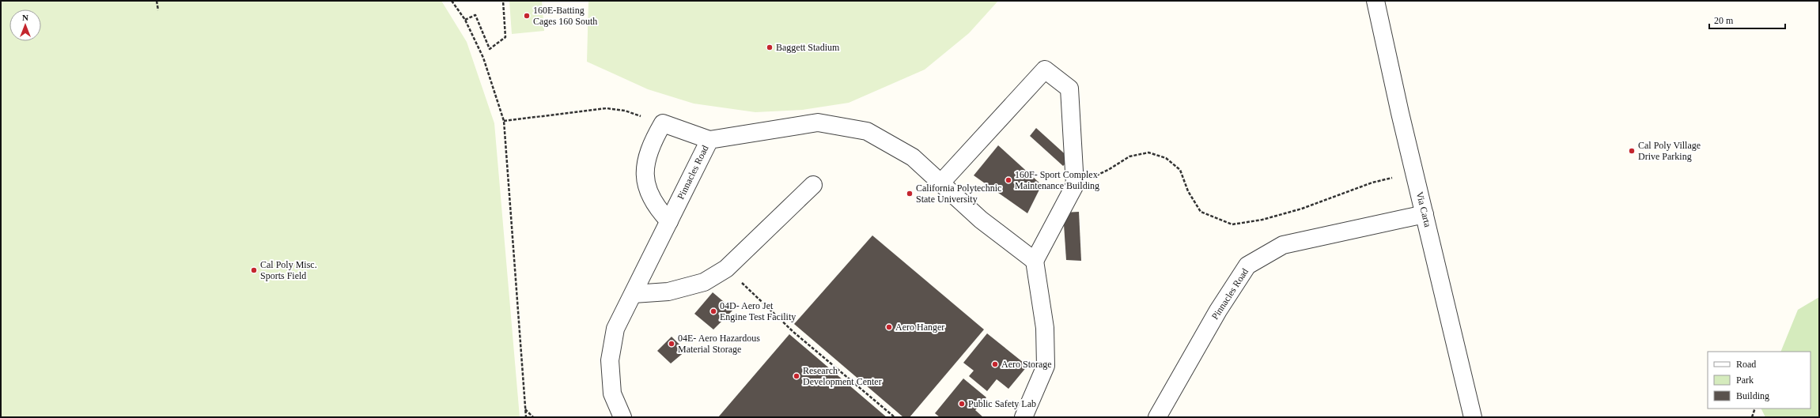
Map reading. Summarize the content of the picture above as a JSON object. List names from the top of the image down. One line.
{"streets":{"street":["Pinnacles Road","Via Carta"]},"crossings":[["Pinnacles Road","Via Carta"]],"places":["160E-Batting Cages 160 South","Baggett Stadium","Cal Poly Village Drive Parking","160F- Sport Complex Maintenance Building","California Polytechnic State University","Cal Poly Misc. Sports Field","04D- Aero Jet Engine Test Facility","Aero Hanger","04E- Aero Hazardous Material Storage","Aero Storage","Research Development Center","Public Safety Lab"],"legend":["Road","Park","Building"],"scale_bar":"20 m","north":"top"}
